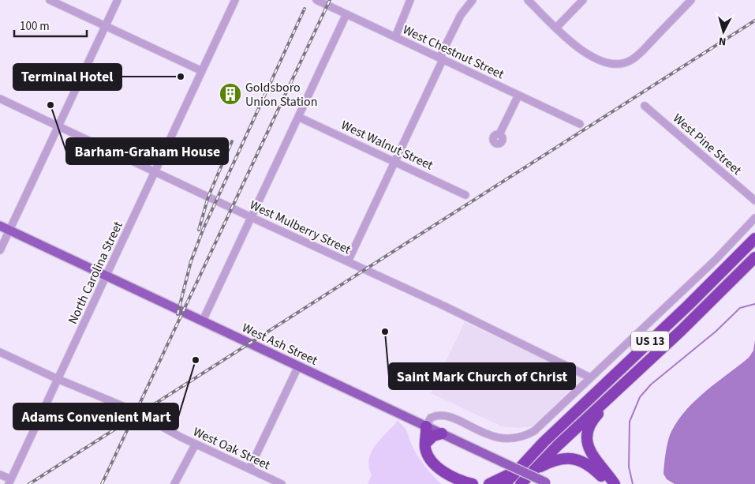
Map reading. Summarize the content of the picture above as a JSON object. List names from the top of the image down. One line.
{"streets":{"highway":["US 13"],"main road":["West Ash Street"],"street":["West Chestnut Street","West Pine Street","West Walnut Street","West Mulberry Street","North Carolina Street","West Oak Street"]},"crossings":[["West Mulberry Street","North Carolina Street"],["North Carolina Street","West Ash Street"]],"places":{"other":["Terminal Hotel","Barham-Graham House","Saint Mark Church of Christ","Adams Convenient Mart"],"building":["Goldsboro Union Station"]},"scale_bar":"100 m","north":"bottom"}
